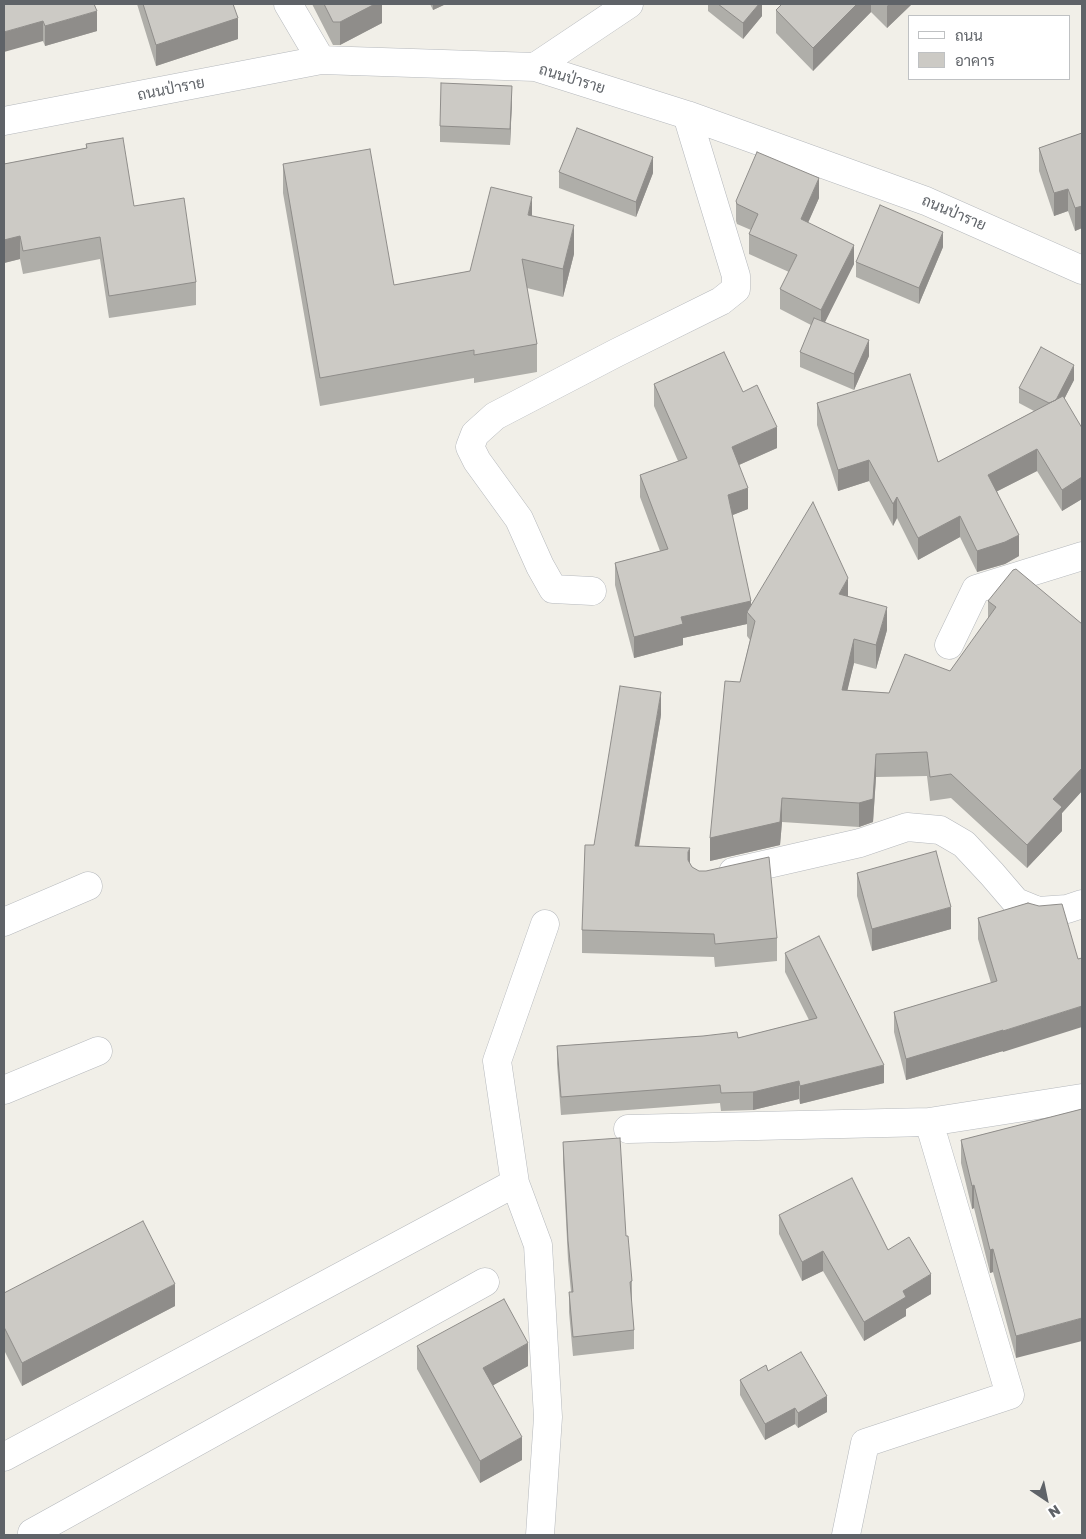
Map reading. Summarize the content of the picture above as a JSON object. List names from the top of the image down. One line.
{"streets":{"street":["ถนนป่าราย"]},"legend":["ถนน","อาคาร"],"north":"bottom right"}
